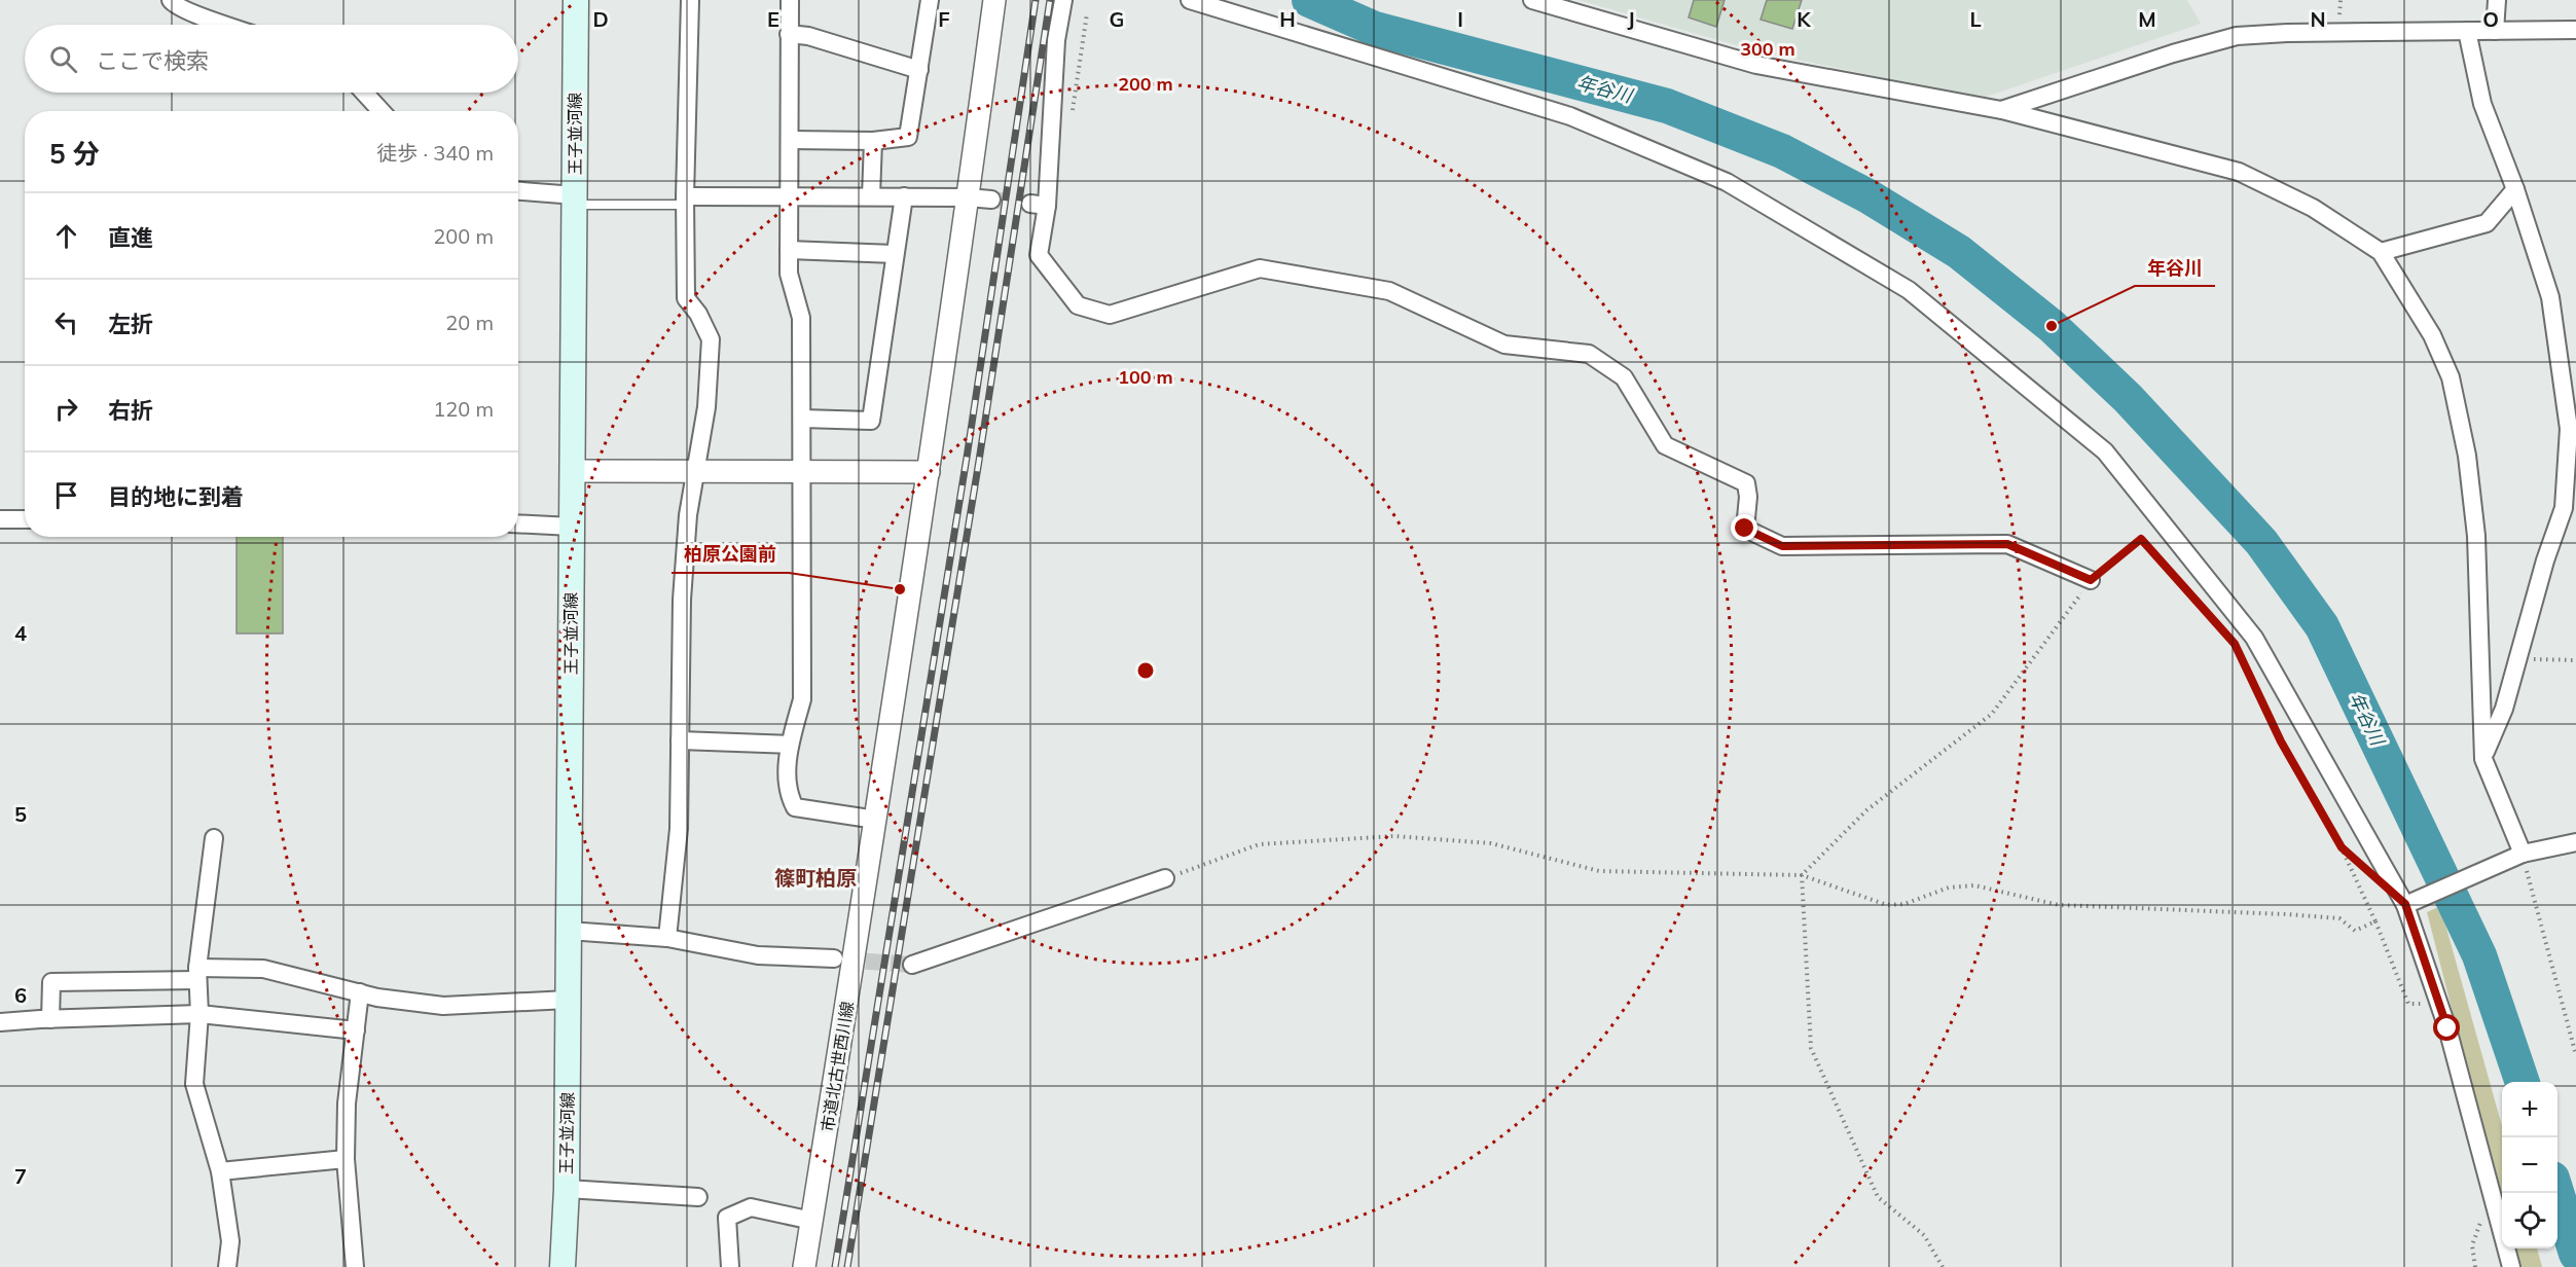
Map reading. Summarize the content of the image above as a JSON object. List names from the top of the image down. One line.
{"streets":{"main road":["王子並河線"],"street":["市道北古世西川線"]},"districts":["篠町柏原"],"water":["年谷川"],"places":["年谷川","柏原公園前"],"page":{"search":"ここで検索","heading":["5 分","徒歩 · 340 m"],"list":[["直進","200 m"],["左折","20 m"],["右折","120 m"],"目的地に到着"],"map_buttons":["+","−"]},"grid":{"columns":["D","E","F","G","H","I","J","K","L","M","N","O"],"rows":["4","5","6","7"]},"rings":["300 m","200 m","100 m"]}
